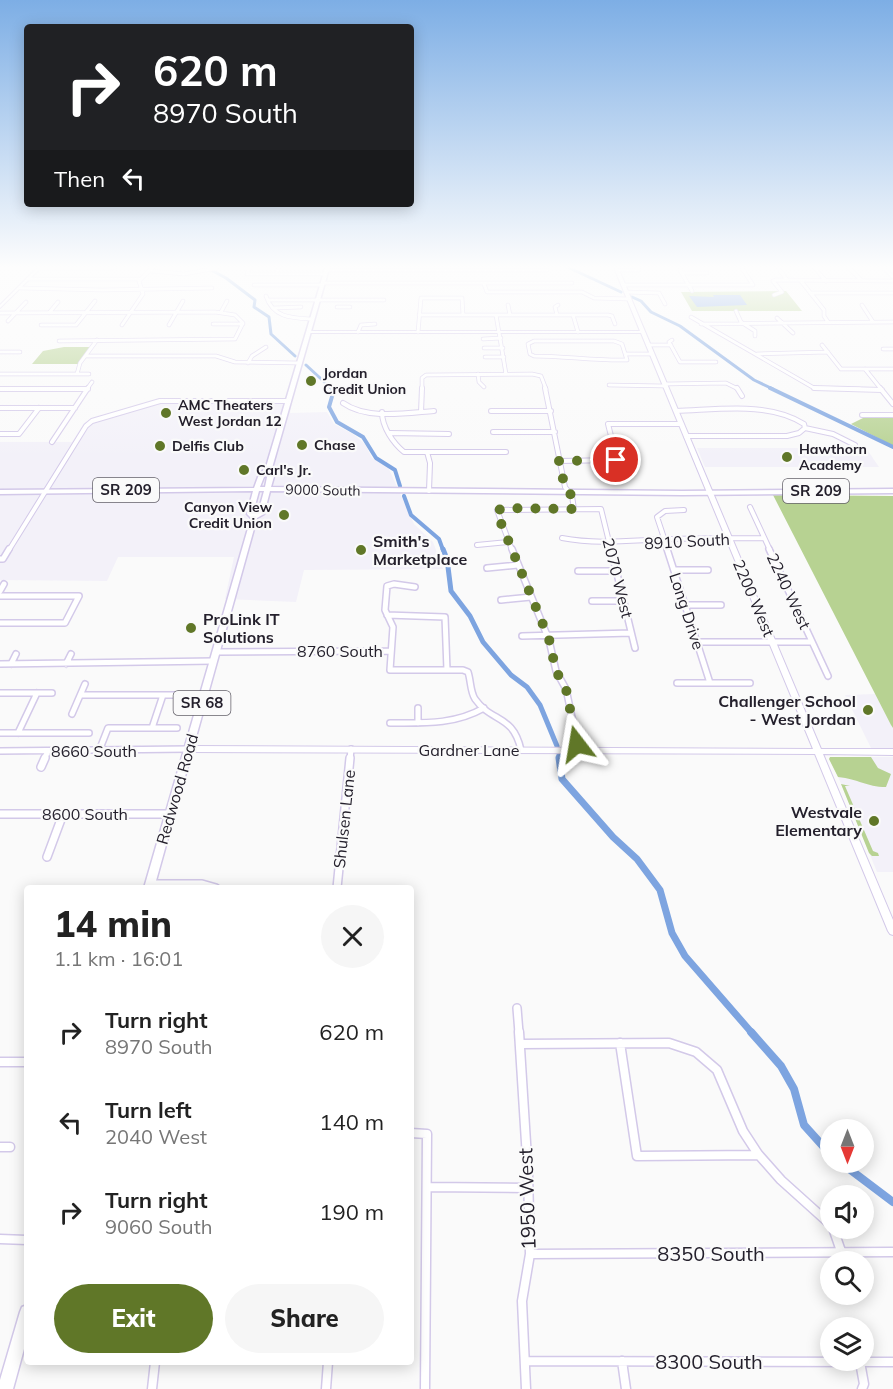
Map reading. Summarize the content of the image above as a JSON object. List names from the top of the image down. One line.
{"streets":{"main road":["SR 209","9000 South","SR 68","Redwood Road"],"street":["8910 South","2070 West","2240 West","2200 West","Long Drive","8760 South","Gardner Lane","8660 South","8600 South","Shulsen Lane","1950 West","8350 South","8300 South"]},"crossings":[["9000 South","2200 West"],["9000 South","Redwood Road"],["8910 South","2070 West"],["8910 South","2240 West"],["8910 South","2200 West"],["8910 South","Long Drive"],["2200 West","Gardner Lane"],["8760 South","Redwood Road"],["Gardner Lane","8660 South"],["Gardner Lane","Redwood Road"],["Gardner Lane","Shulsen Lane"],["8660 South","Redwood Road"],["Redwood Road","8600 South"],["1950 West","8350 South"],["1950 West","8300 South"]],"places":["Jordan Credit Union","AMC Theaters West Jordan 12","Chase","Delfis Club","Hawthorn Academy","Carl's Jr.","Canyon View Credit Union","Smith's Marketplace","ProLink IT Solutions","Challenger School - West Jordan","Westvale Elementary"],"north":"bottom","page":{"turn":["620 m","8970 South"],"then":"Then","heading":["14 min","1.1 km · 16:01"],"list":[{"name":"Turn right","note":"8970 South","value":"620 m"},{"name":"Turn left","note":"2040 West","value":"140 m"},{"name":"Turn right","note":"9060 South","value":"190 m"}],"buttons":["Exit","Share"]}}
